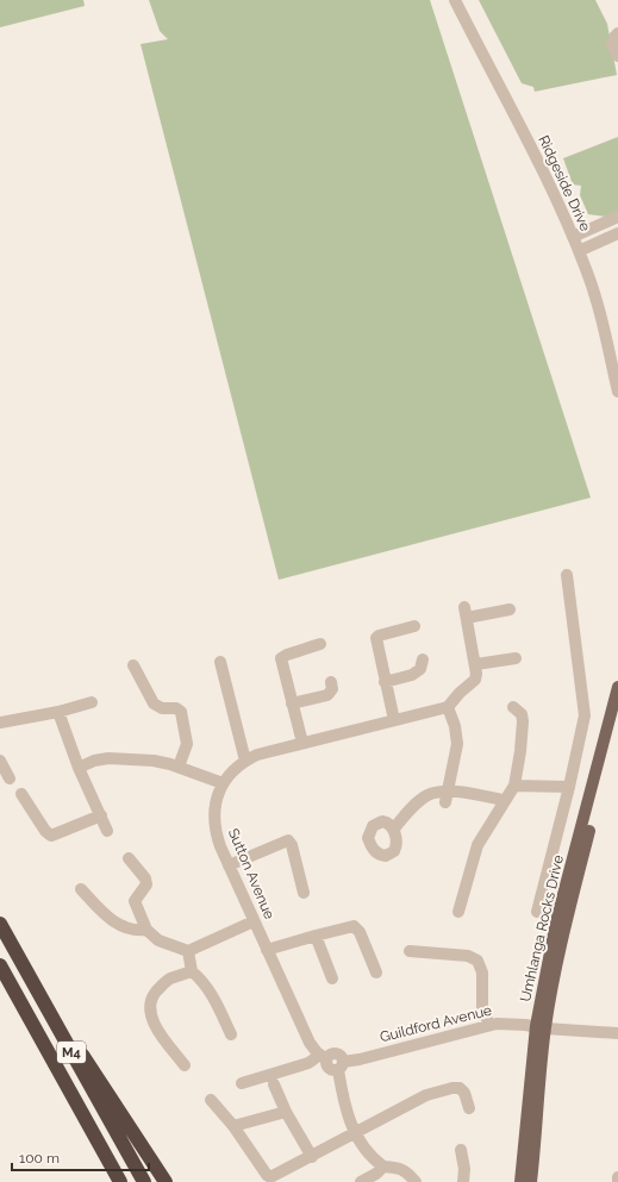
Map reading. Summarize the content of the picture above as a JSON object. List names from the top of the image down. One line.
{"streets":{"highway":["M4"],"main road":["Umhlanga Rocks Drive"],"street":["Ridgeside Drive","Sutton Avenue","Guildford Avenue"]},"crossings":[["Sutton Avenue","Guildford Avenue"],["Umhlanga Rocks Drive","Guildford Avenue"]],"scale_bar":"100 m"}
